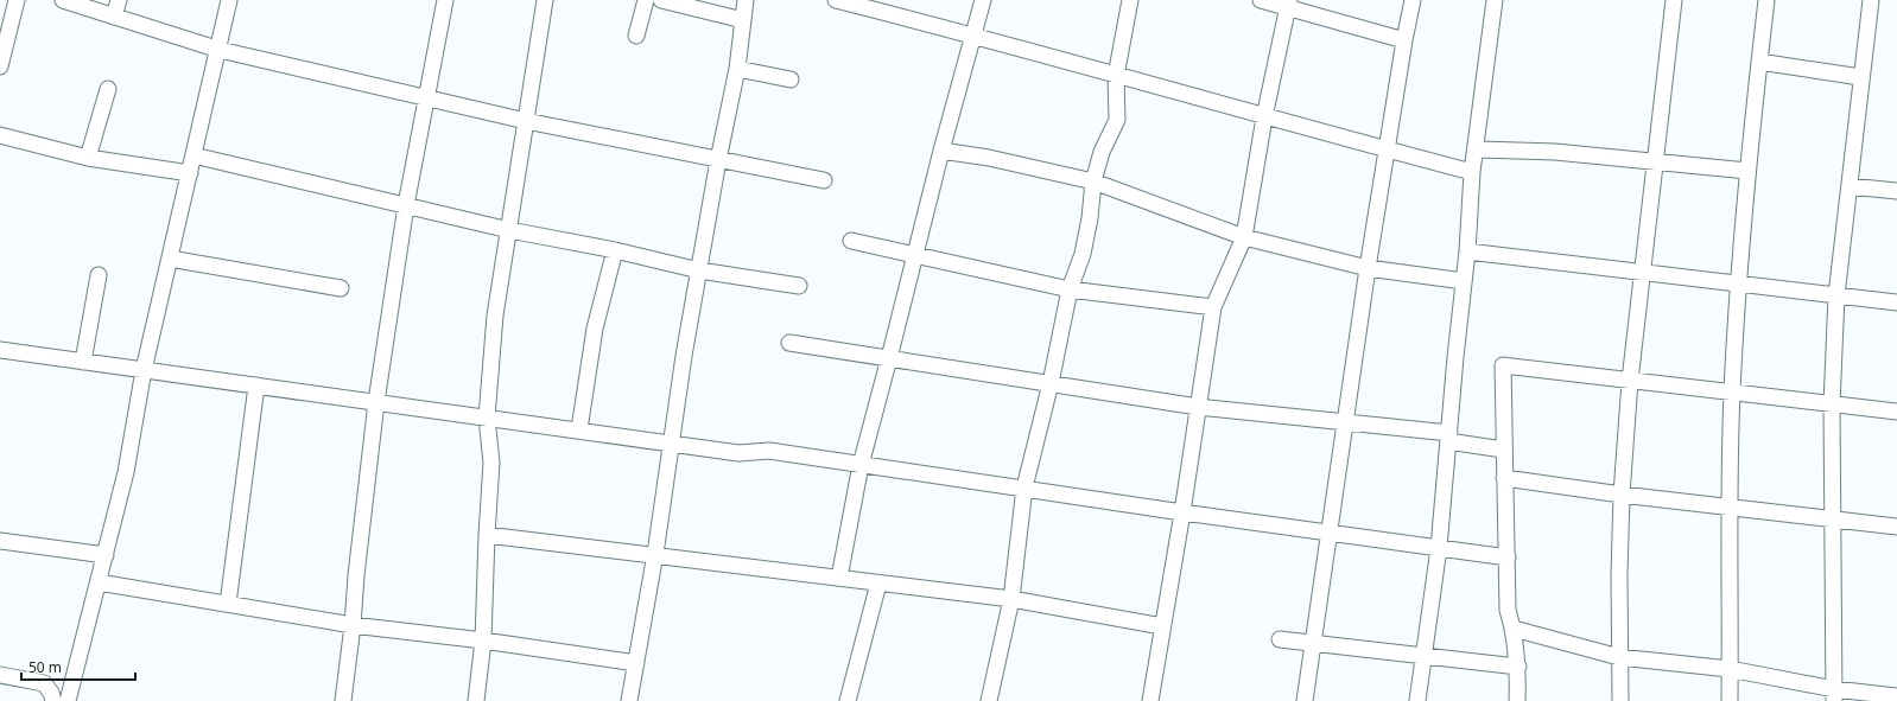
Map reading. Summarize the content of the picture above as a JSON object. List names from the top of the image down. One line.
{"scale_bar":"50 m"}
